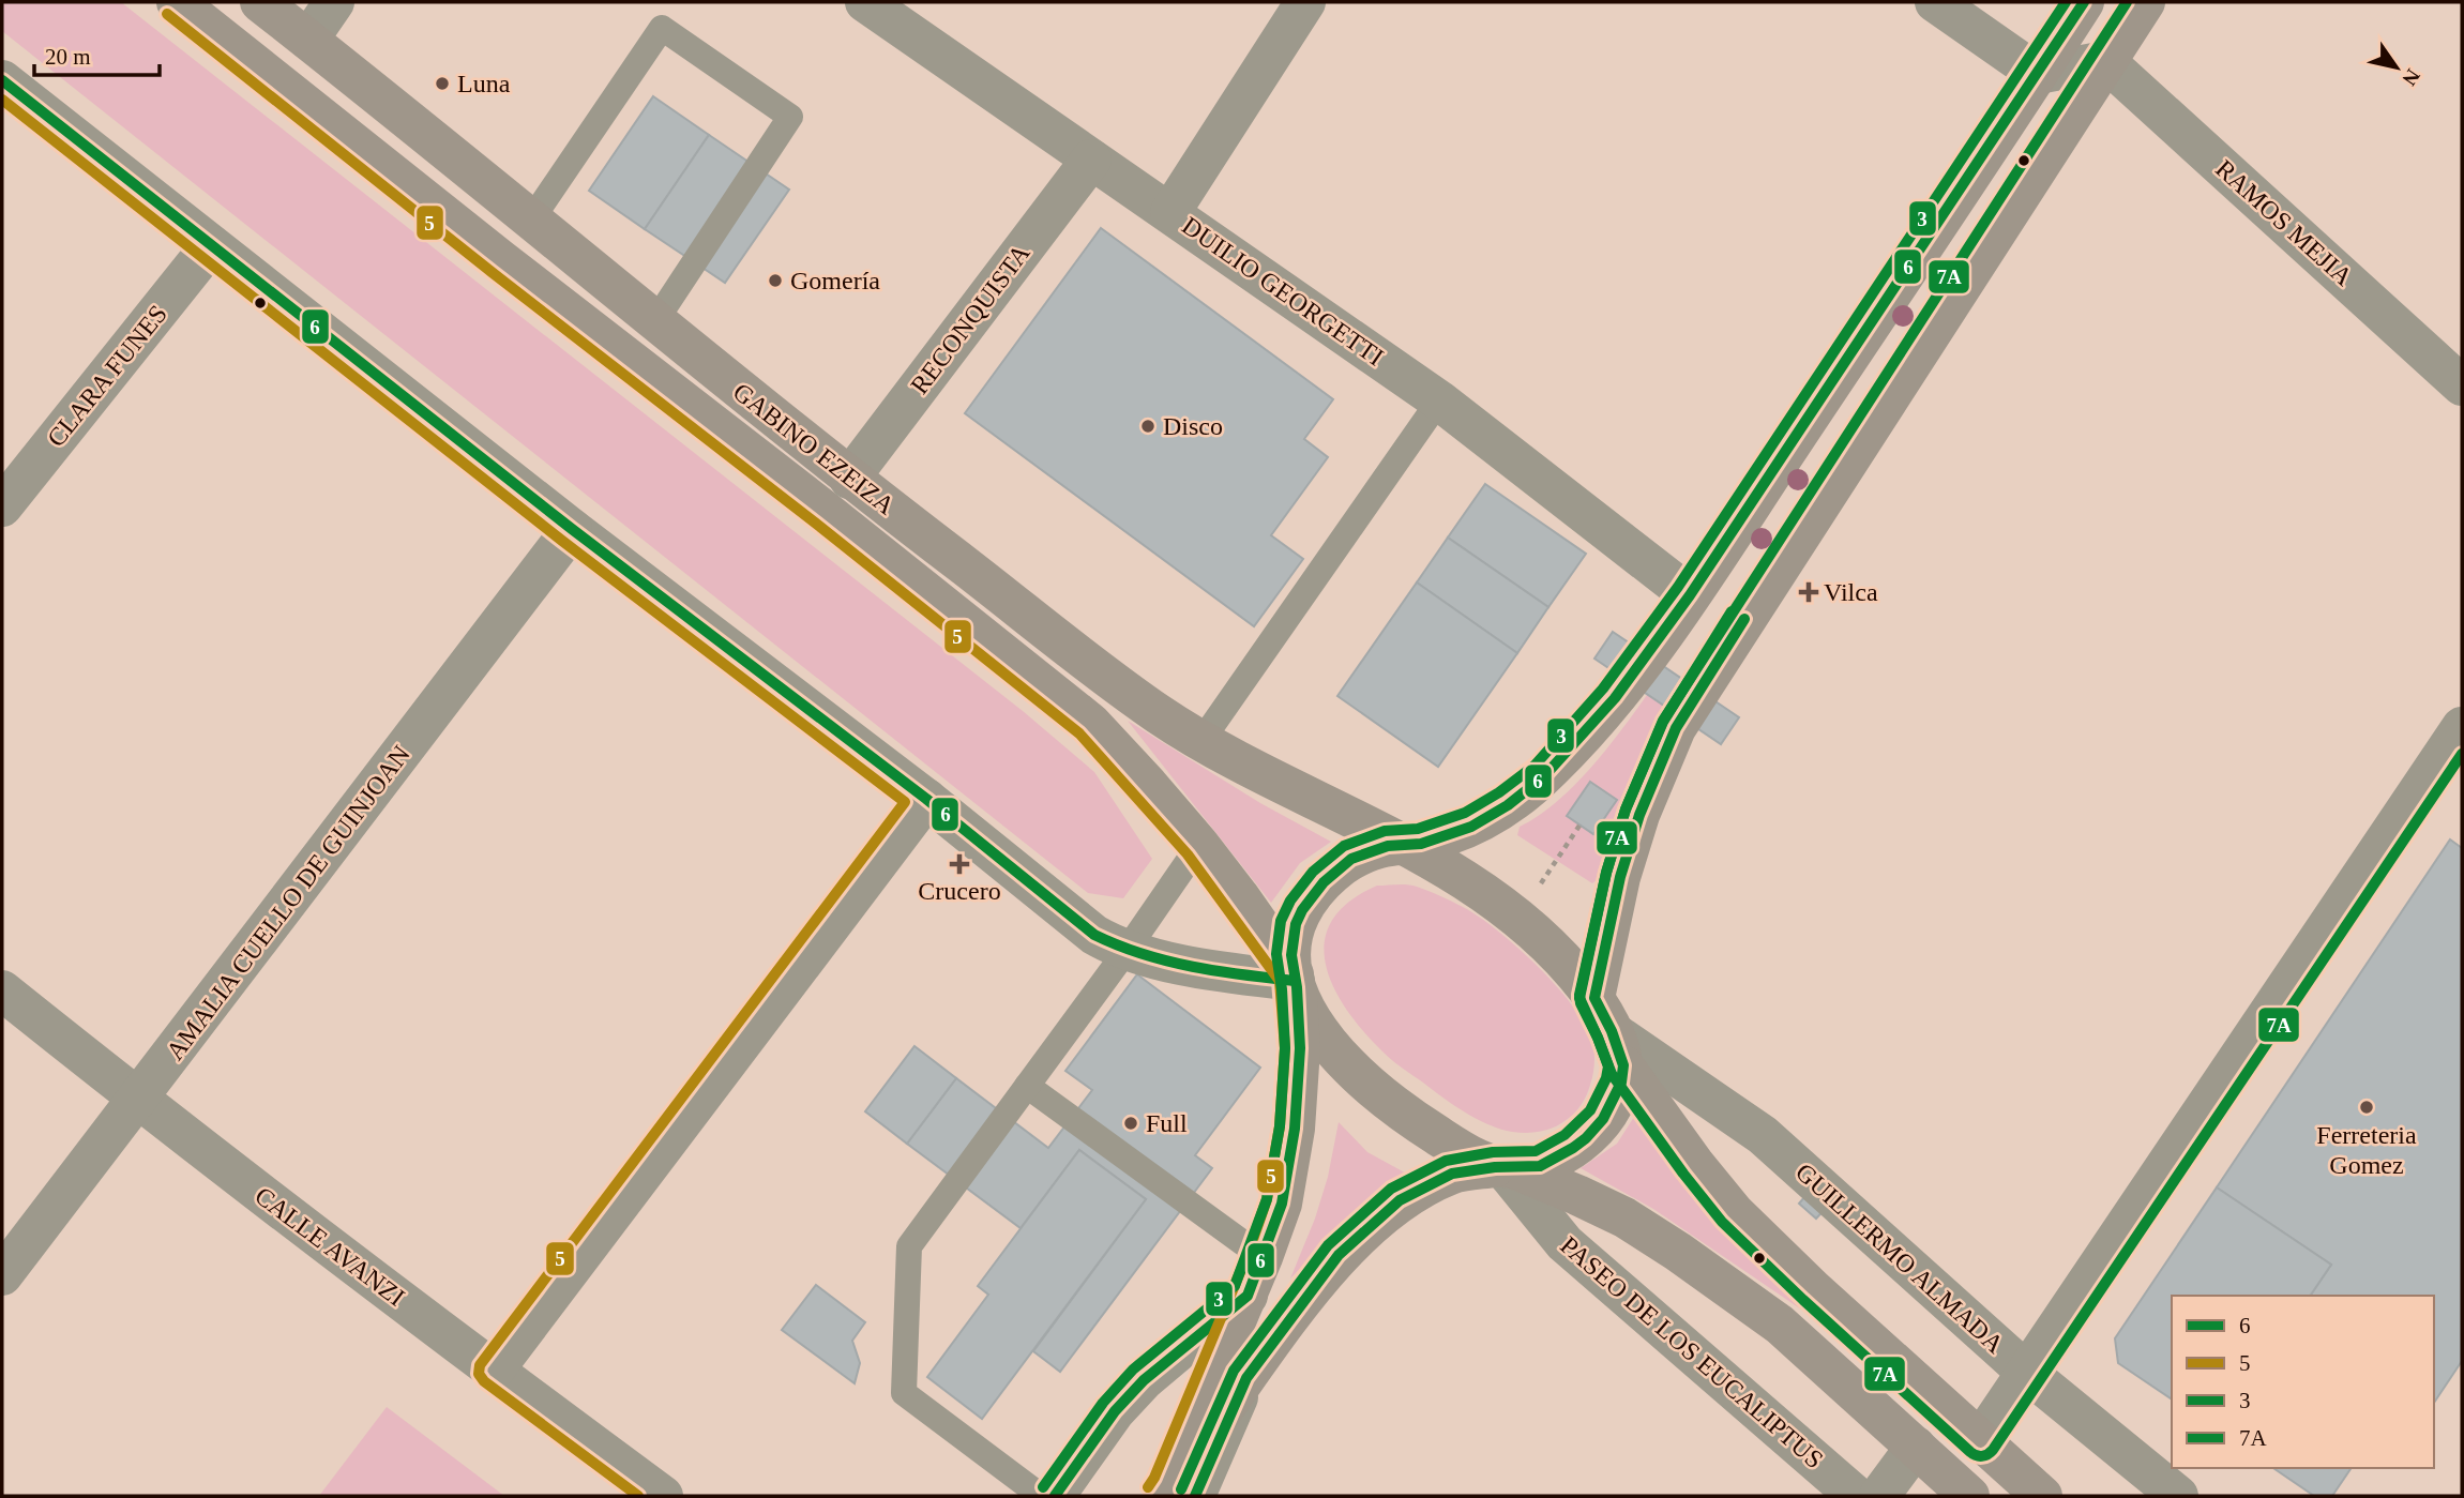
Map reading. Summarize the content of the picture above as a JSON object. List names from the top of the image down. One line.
{"streets":{"main road":["GABINO EZEIZA"],"street":["RAMOS MEJIA","DUILIO GEORGETTI","RECONQUISTA","CLARA FUNES","AMALIA CUELLO DE GUINJOAN","CALLE AVANZI","GUILLERMO ALMADA","PASEO DE LOS EUCALIPTUS"]},"crossings":[["DUILIO GEORGETTI","RECONQUISTA"],["RECONQUISTA","GABINO EZEIZA"],["GABINO EZEIZA","GUILLERMO ALMADA"],["AMALIA CUELLO DE GUINJOAN","CALLE AVANZI"]],"places":{"other":["Luna","Gomería","Disco","Ferreteria Gomez","Full"],"health":["Vilca","Crucero"]},"lines":["transit line 6","transit line 3","transit line 7A","transit line 5"],"legend":["6","5","3","7A"],"scale_bar":"20 m","north":"bottom right"}
